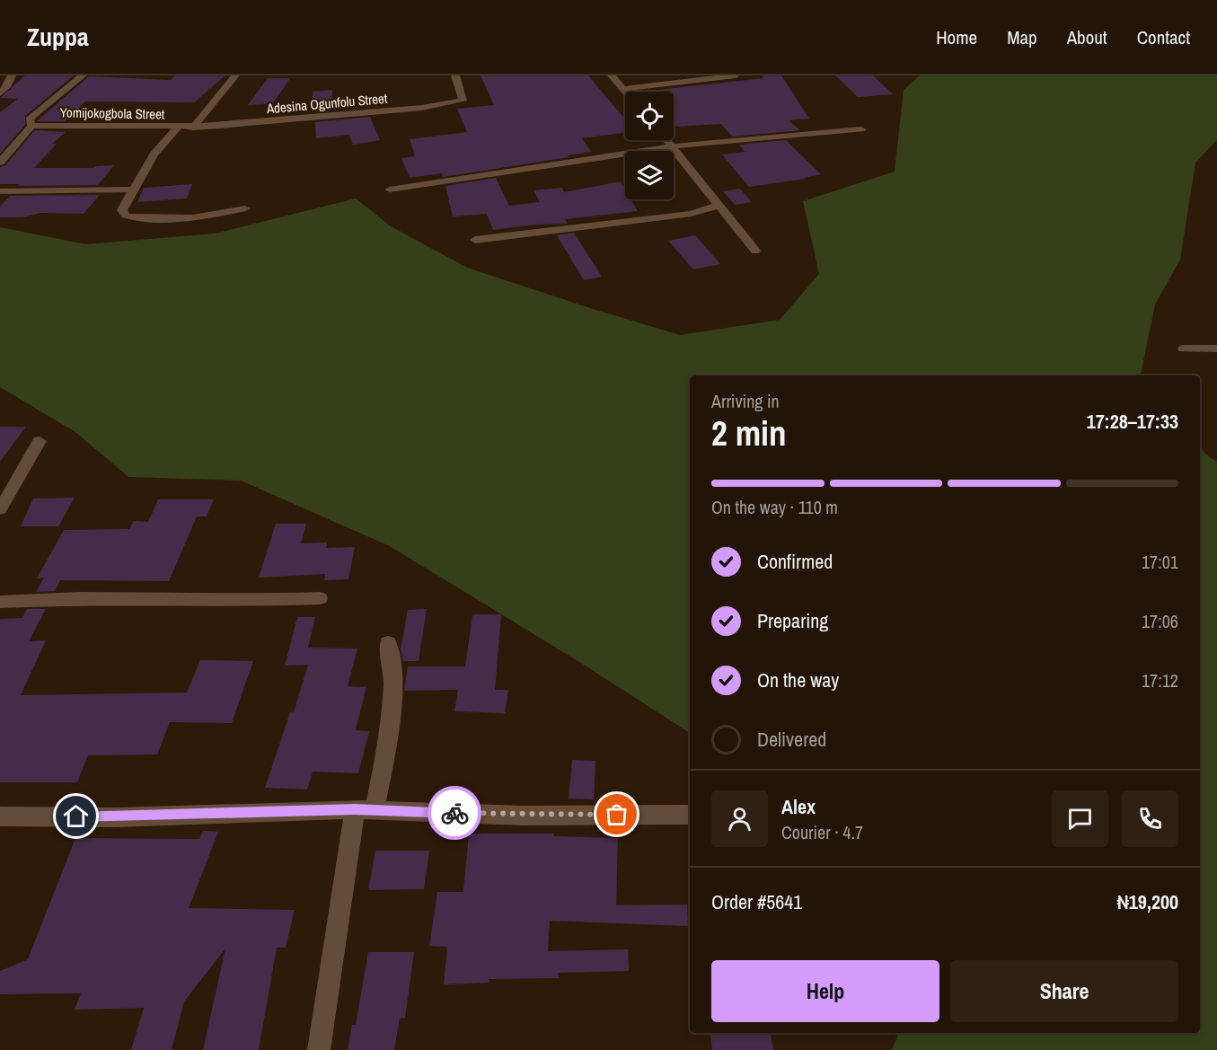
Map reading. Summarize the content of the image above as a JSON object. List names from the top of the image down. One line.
{"streets":{"street":["Adesina Ogunfolu Street","Yomijokogbola Street"]},"crossings":[["Adesina Ogunfolu Street","Yomijokogbola Street"]],"page":{"header":"Zuppa","nav":["Home","Map","About","Contact"],"heading":["2 min","Arriving in","17:28–17:33"],"panel":["Alex","Courier · 4.7","Order #5641","₦19,200"],"bar":"On the way · 110 m","list":[["Confirmed","17:01"],["Preparing","17:06"],["On the way","17:12"],"Delivered"],"buttons":["Help","Share"]}}
